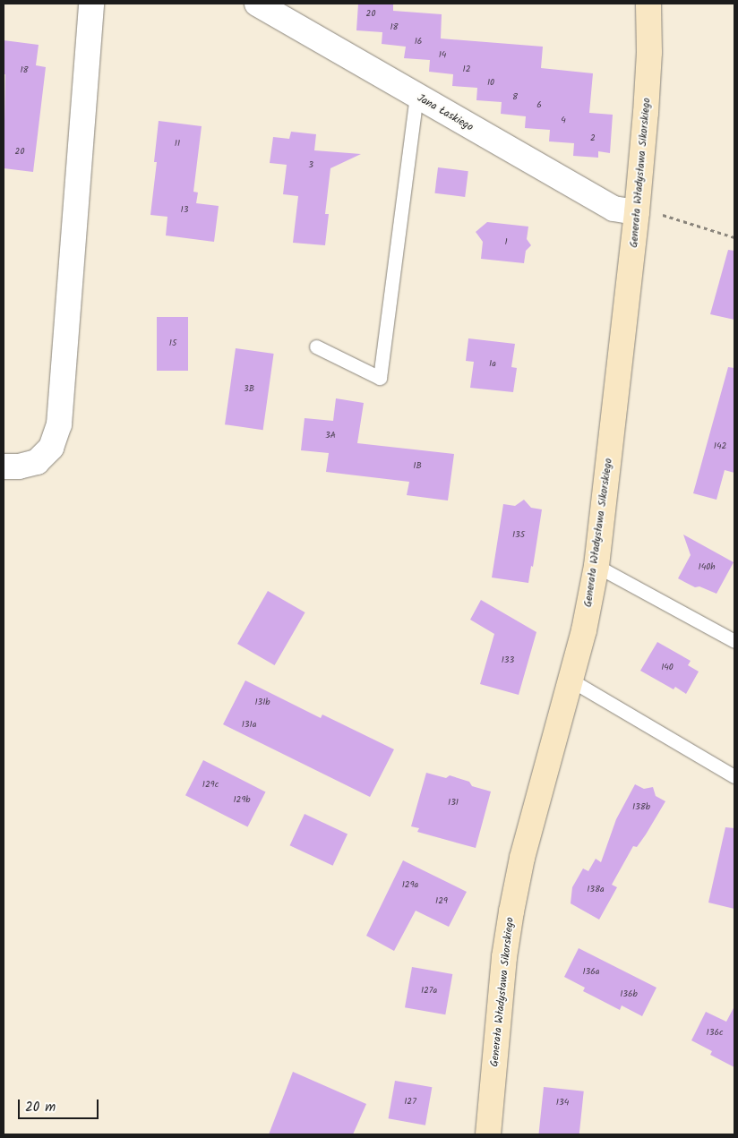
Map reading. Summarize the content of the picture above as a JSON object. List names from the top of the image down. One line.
{"streets":{"street":["Jana Łaskiego","Generała Władysława Sikorskiego"]},"crossings":[["Jana Łaskiego","Generała Władysława Sikorskiego"]],"house_numbers":["20","18","16","14","12","18","10","8","6","4","2","11","20","3","13","1","15","1a","3B","3A","142","1B","135","140h","133","140","131b","131a","129c","129b","131","138b","129a","138a","129","136a","127a","136b","136c","127","134"],"scale_bar":"20 m"}
